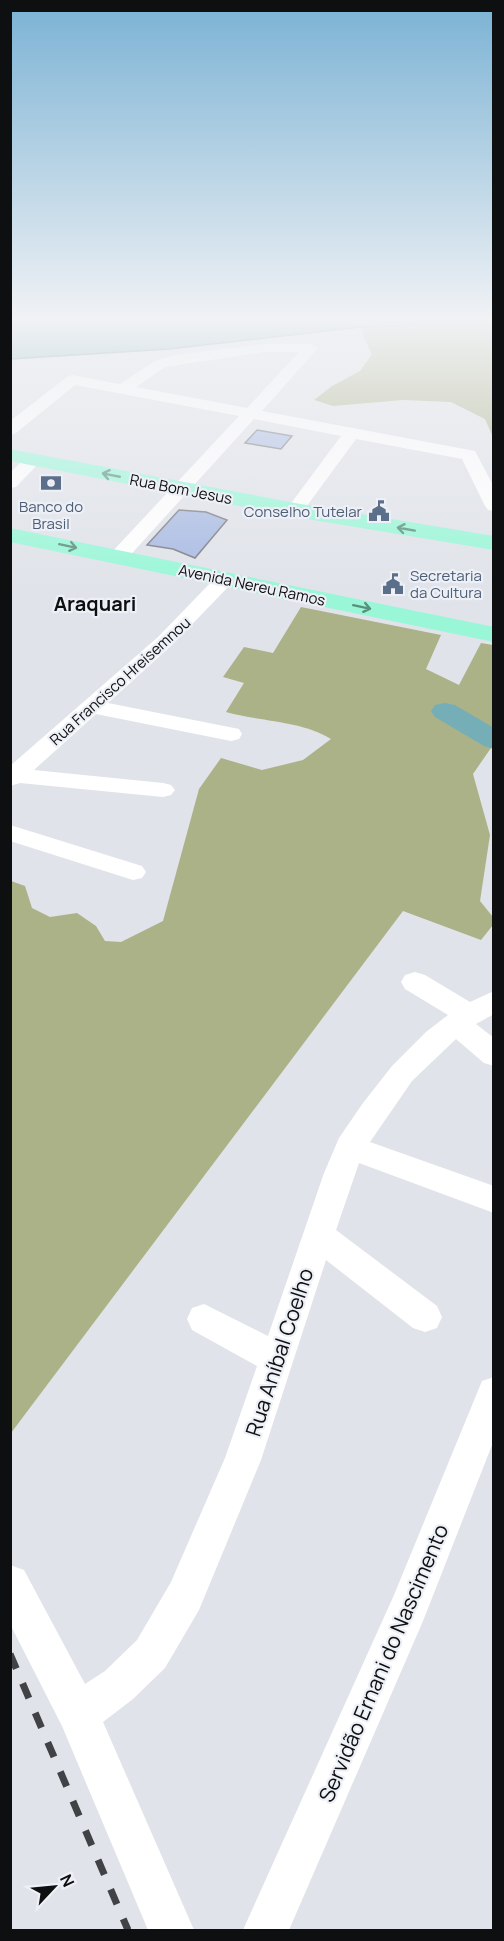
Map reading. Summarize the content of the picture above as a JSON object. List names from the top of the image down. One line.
{"streets":{"main road":["Rua Bom Jesus","Avenida Nereu Ramos"],"street":["Rua Francisco Hreisemnou","Rua Aníbal Coelho","Servidão Ernani do Nascimento"]},"crossings":[["Avenida Nereu Ramos","Rua Francisco Hreisemnou"]],"one_way":["Rua Bom Jesus","Avenida Nereu Ramos"],"districts":["Araquari"],"places":{"bank":["Banco do Brasil"],"public building":["Conselho Tutelar","Secretaria da Cultura"]},"north":"top right"}
